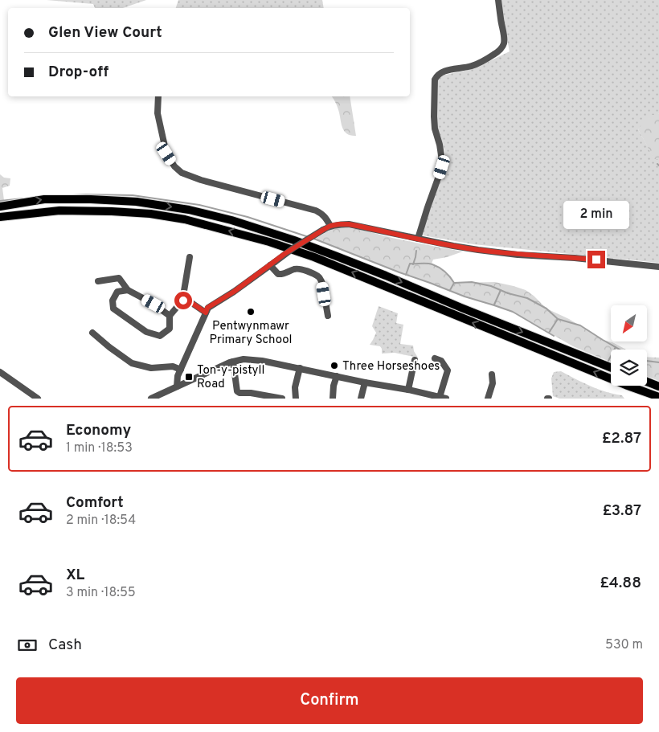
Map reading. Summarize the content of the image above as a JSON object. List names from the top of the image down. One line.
{"places":{"other":["Pentwynmawr Primary School","Three Horseshoes"],"transit":["Ton-y-pistyll Road"]},"north":"bottom left","page":{"banner":["Glen View Court","Drop-off"],"bubble":"2 min","list":[{"name":"Economy","note":"1 min · 18:53","value":"£2.87"},{"name":"Comfort","note":"2 min · 18:54","value":"£3.87"},{"name":"XL","note":"3 min · 18:55","value":"£4.88"}],"pay":["Cash","530 m"],"buttons":"Confirm"}}
